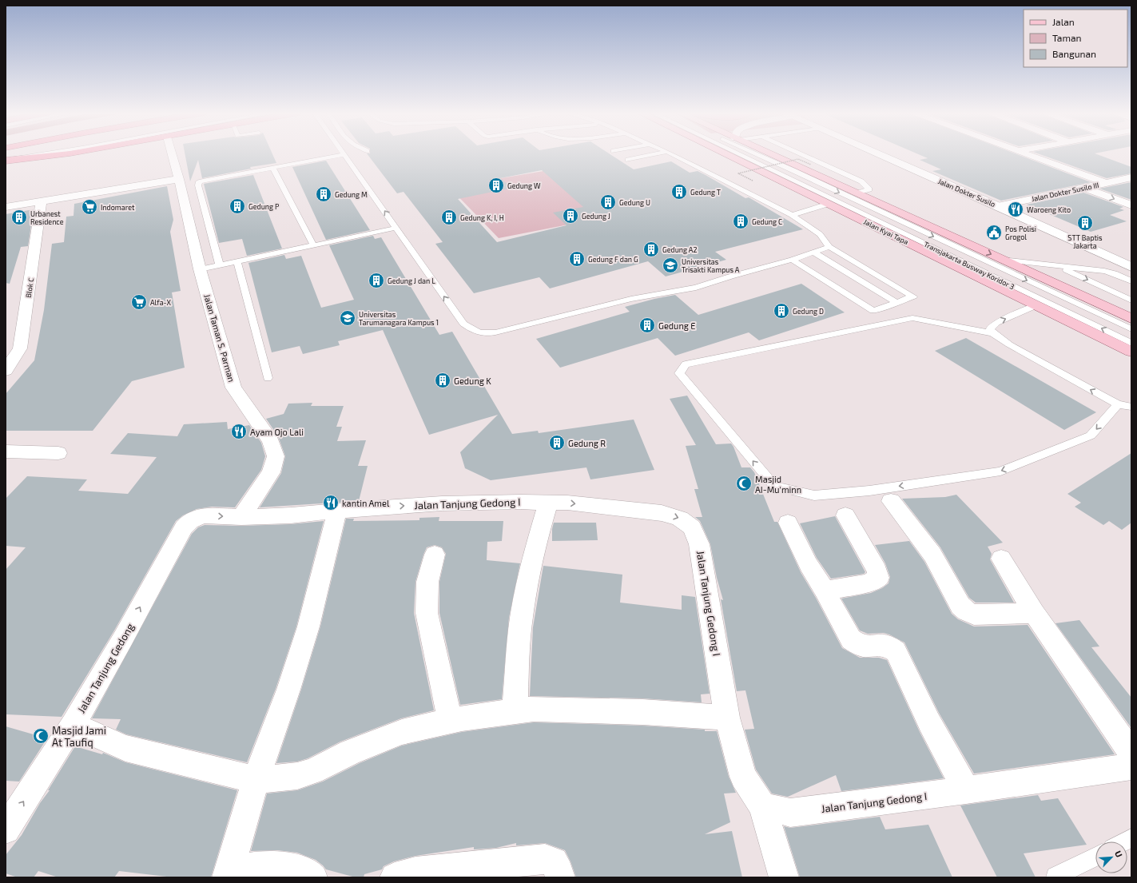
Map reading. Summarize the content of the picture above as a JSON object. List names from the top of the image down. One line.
{"streets":{"main road":["Jalan Kyai Tapa"],"street":["Jalan Dokter Susilo III","Jalan Dokter Susilo","Blok C","Jalan Taman S. Parman","Jalan Tanjung Gedong I","Jalan Tanjung Gedong"],"lane":["Transjakarta Busway Koridor 3"]},"crossings":[["Jalan Dokter Susilo III","Jalan Dokter Susilo"],["Jalan Taman S. Parman","Jalan Tanjung Gedong I"],["Jalan Tanjung Gedong I","Jalan Tanjung Gedong"]],"one_way":["Jalan Tanjung Gedong I","Jalan Tanjung Gedong"],"places":{"building":["Gedung W","Gedung T","Gedung M","Gedung U","Gedung P","Gedung J","Urbanest Residence","Gedung K, I, H","Gedung C","STT Baptis Jakarta","Gedung A2","Gedung F dan G","Gedung J dan L","Gedung D","Gedung E","Gedung K","Gedung R"],"supermarket":["Indomaret","Alfa-X"],"restaurant":["Waroeng Kito","Ayam Ojo Lali","kantin Amel"],"public building":["Pos Polisi Grogol"],"school or university":["Universitas Trisakti Kampus A","Universitas Tarumanagara Kampus 1"],"mosque":["Masjid AI-Mu'minn","Masjid Jami At Taufiq"]},"legend":["Jalan","Taman","Bangunan"],"north":"top right"}
